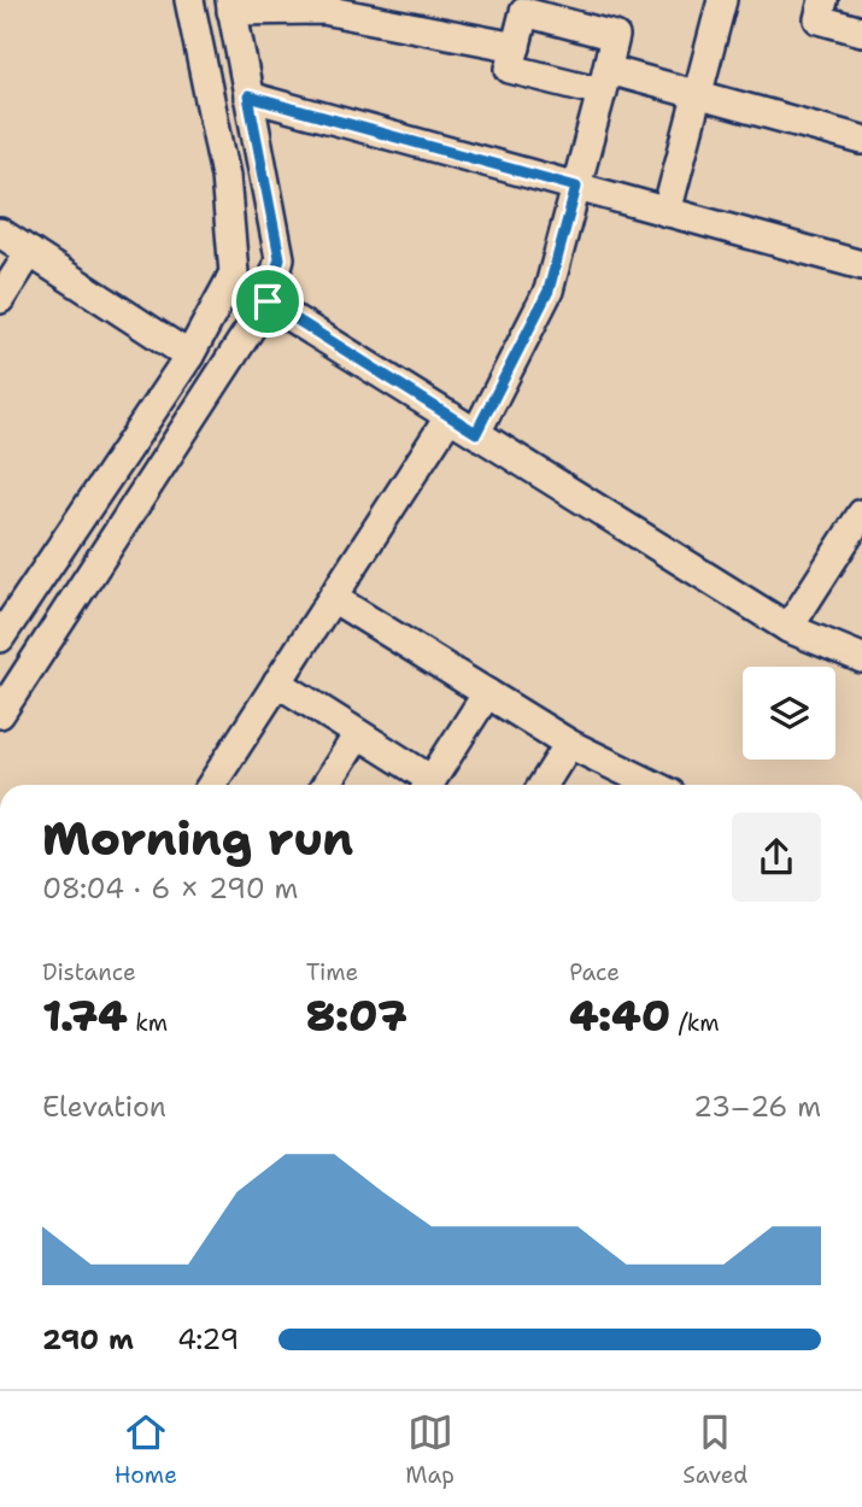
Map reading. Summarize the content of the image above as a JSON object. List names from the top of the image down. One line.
{"page":{"heading":["Morning run","08:04 · 6 × 290 m"],"stats":[["Distance","1.74 km"],["Time","8:07"],["Pace","4:40 /km"]],"chart":["Elevation","23–26 m"],"list":[{"name":"290 m","note":"4:29"}],"tabs":["Home","Map","Saved"]}}
